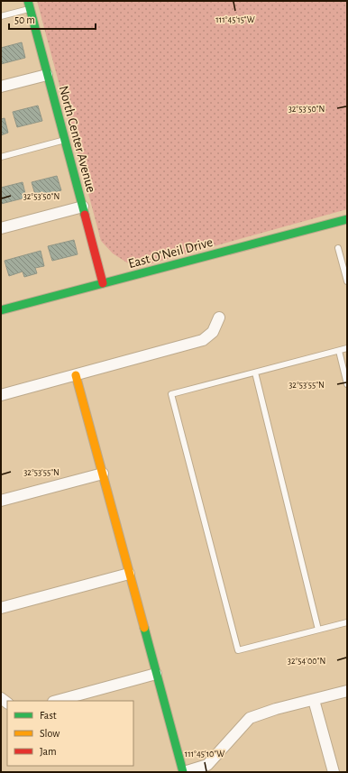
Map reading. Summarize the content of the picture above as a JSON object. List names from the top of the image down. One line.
{"streets":{"street":["North Center Avenue","East O'Neil Drive"]},"crossings":[["North Center Avenue","East O'Neil Drive"]],"legend":["Fast","Slow","Jam"],"scale_bar":"50 m","coordinates":["111°45'15\"W","32°53'50\"N","32°53'55\"N","32°54'00\"N","111°45'10\"W"]}
